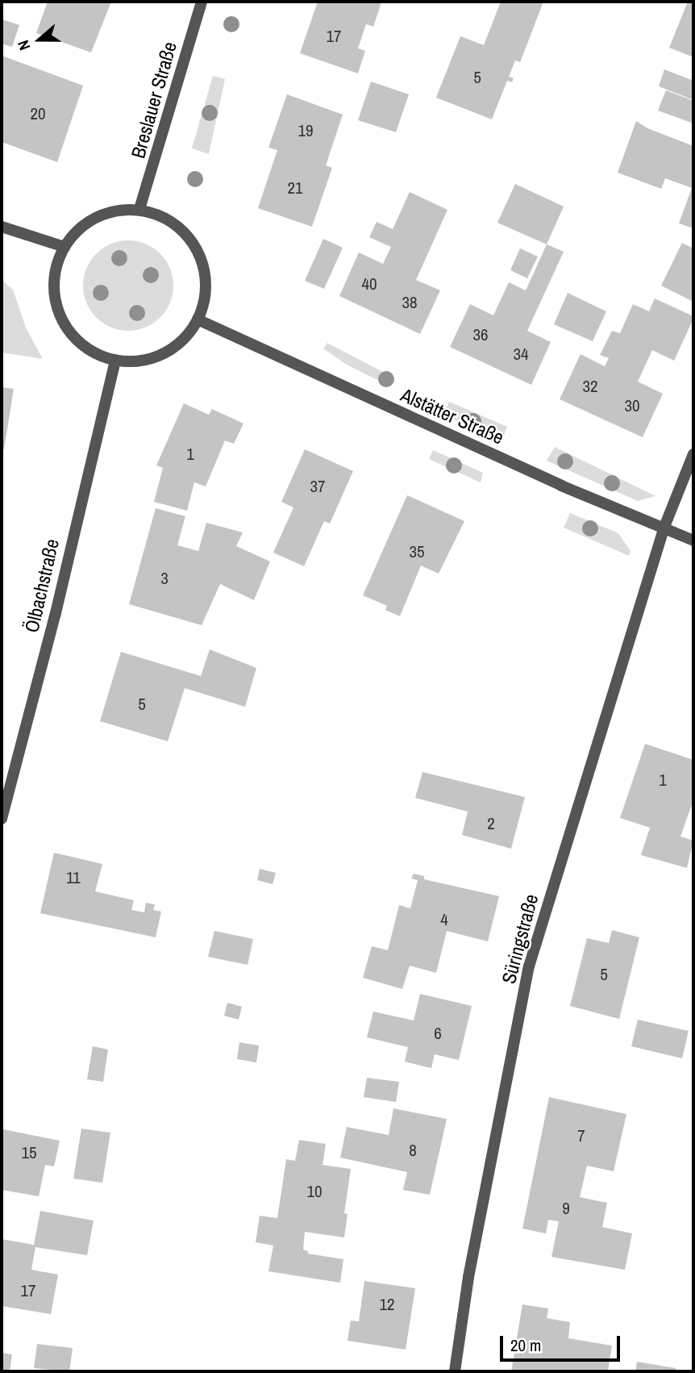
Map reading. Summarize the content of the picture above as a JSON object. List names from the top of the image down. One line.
{"streets":{"street":["Breslauer Straße","Alstätter Straße","Ölbachstraße","Süringstraße"]},"crossings":[["Breslauer Straße","Alstätter Straße"],["Breslauer Straße","Ölbachstraße"],["Alstätter Straße","Ölbachstraße"],["Alstätter Straße","Süringstraße"]],"house_numbers":["17","5","20","19","21","40","38","36","34","32","30","1","37","35","3","5","1","2","11","4","5","6","7","8","15","10","9","17","12"],"scale_bar":"20 m","north":"left"}
